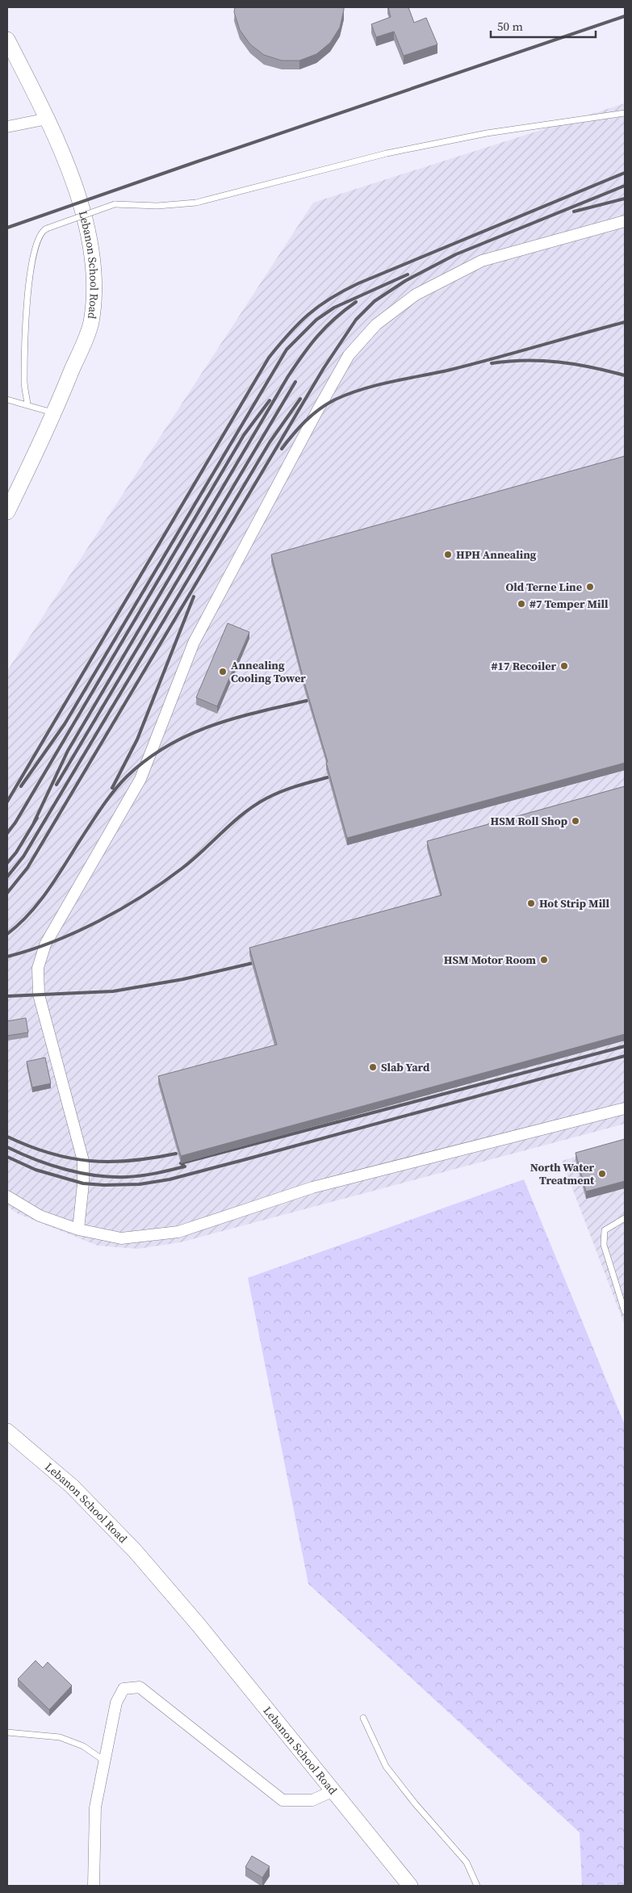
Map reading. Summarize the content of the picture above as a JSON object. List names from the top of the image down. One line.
{"streets":{"street":["Lebanon School Road"]},"places":["HPH Annealing","Old Terne Line","#7 Temper Mill","#17 Recoiler","Annealing Cooling Tower","HSM Roll Shop","Hot Strip Mill","HSM Motor Room","Slab Yard","North Water Treatment"],"scale_bar":"50 m"}
